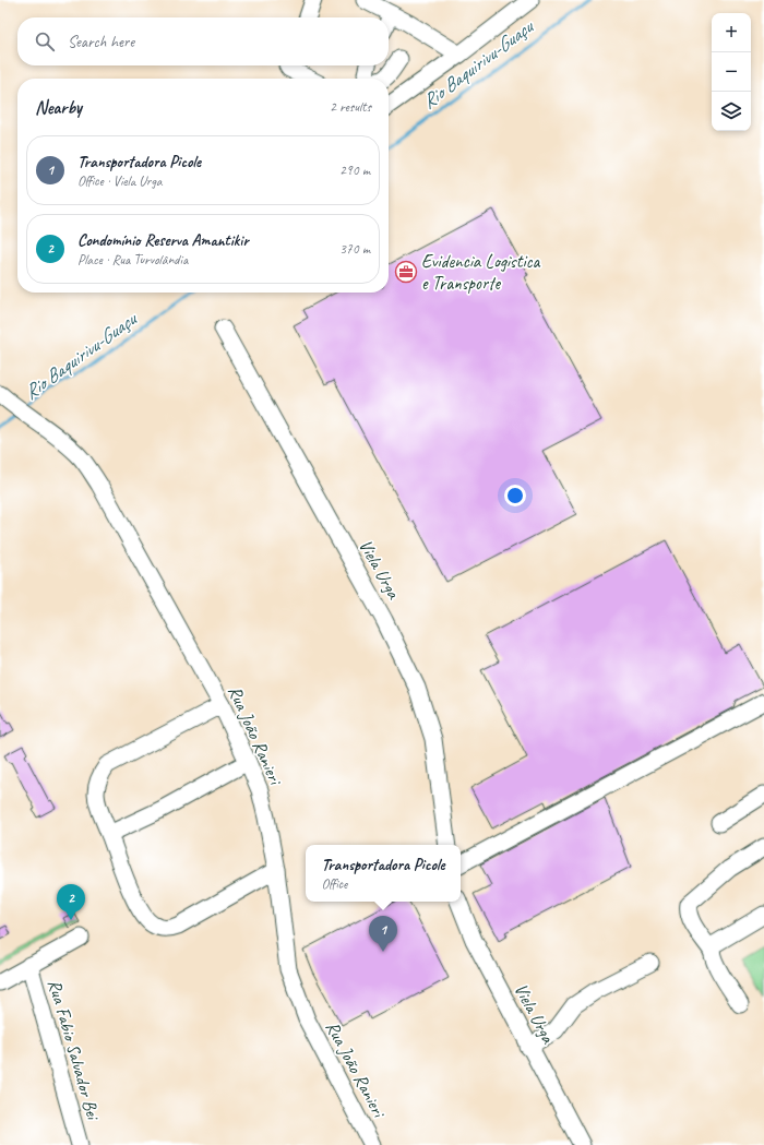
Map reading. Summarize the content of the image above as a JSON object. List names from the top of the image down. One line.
{"streets":{"street":["Viela Urga","Rua João Ranieri","Rua Fabio Salvador Bei"]},"water":["Rio Baquirivu-Guaçu"],"places":{"office":["Evidencia Logistica e Transporte"]},"page":{"map_buttons":["+","−"],"search":"Search here","heading":["Nearby","2 results"],"list":[{"mark":"1","name":"Transportadora Picole","note":"Office · Viela Urga","value":"290 m"},{"mark":"2","name":"Condomínio Reserva Amantikir","note":"Place · Rua Turvolândia","value":"370 m"}],"popup":["Transportadora Picole","Office"],"pins":["2","1"]}}
